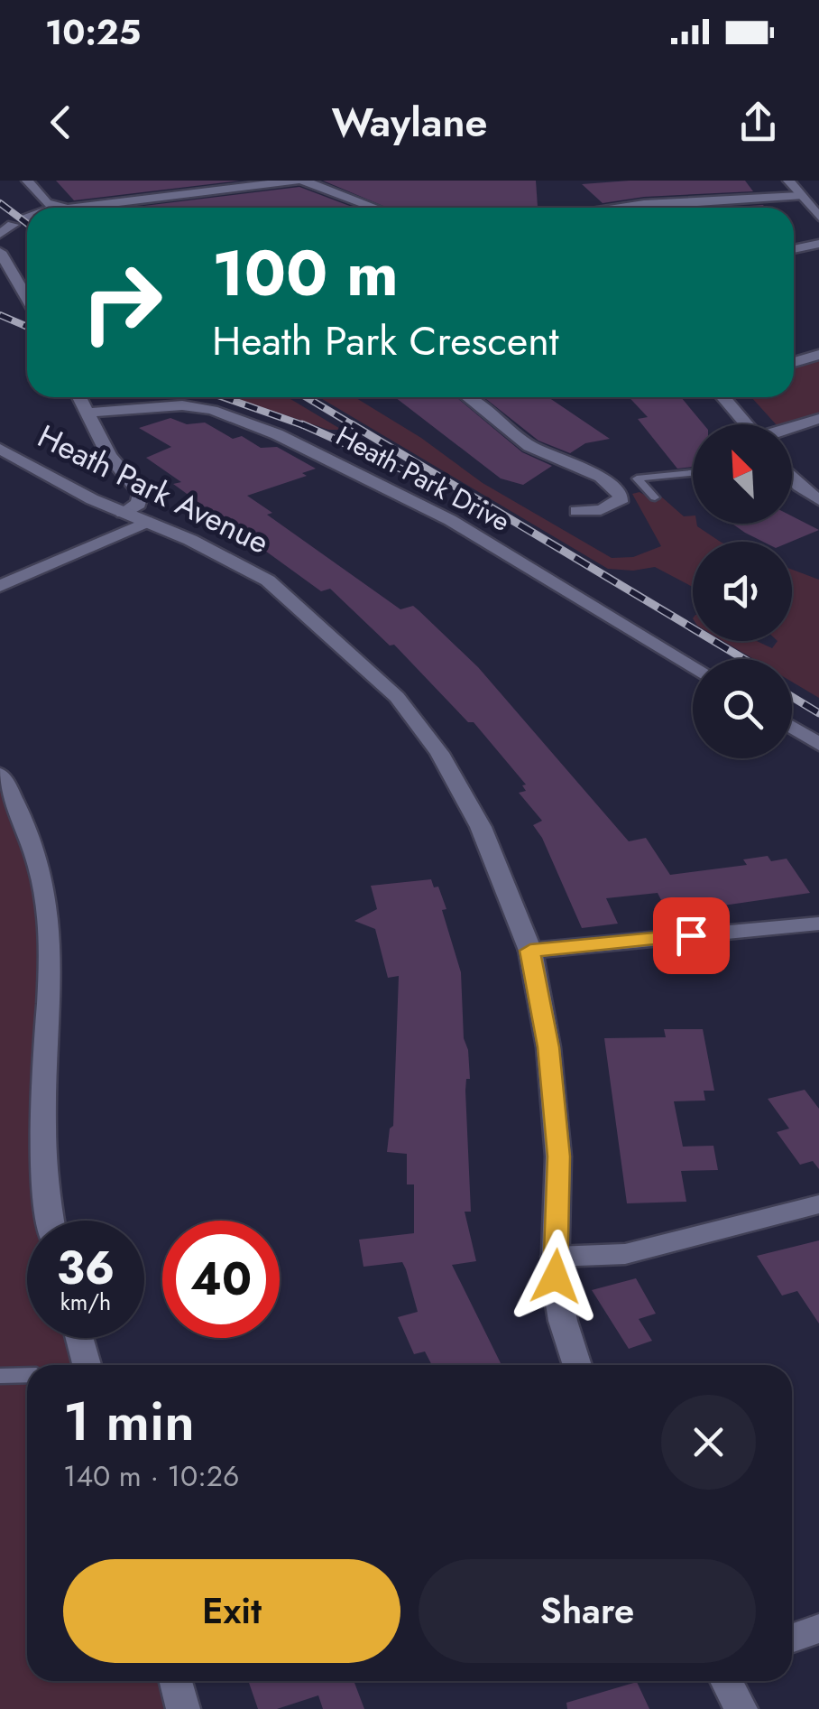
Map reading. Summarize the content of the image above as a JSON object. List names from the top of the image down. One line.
{"streets":{"street":["Heath Park Drive","Heath Park Avenue"]},"north":"top left","page":{"status":"10:25","header":"Waylane","turn":["100 m","Heath Park Crescent"],"speed":"36 km/h","limit":"40","heading":["1 min","140 m · 10:26"],"buttons":["Exit","Share"]}}
